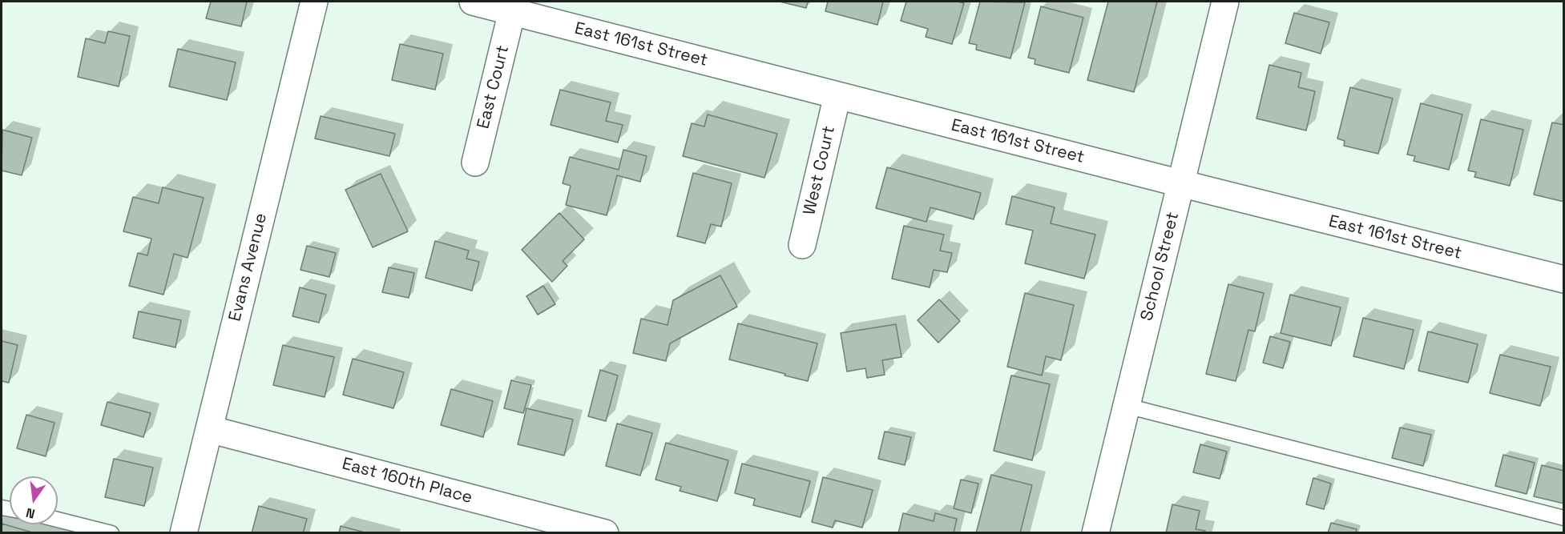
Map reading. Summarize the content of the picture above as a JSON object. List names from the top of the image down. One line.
{"streets":{"street":["East 161st Street","East Court","West Court","School Street","Evans Avenue","East 160th Place"]},"crossings":[["East 161st Street","East Court"],["East 161st Street","West Court"],["East 161st Street","School Street"],["Evans Avenue","East 160th Place"]],"north":"bottom"}
